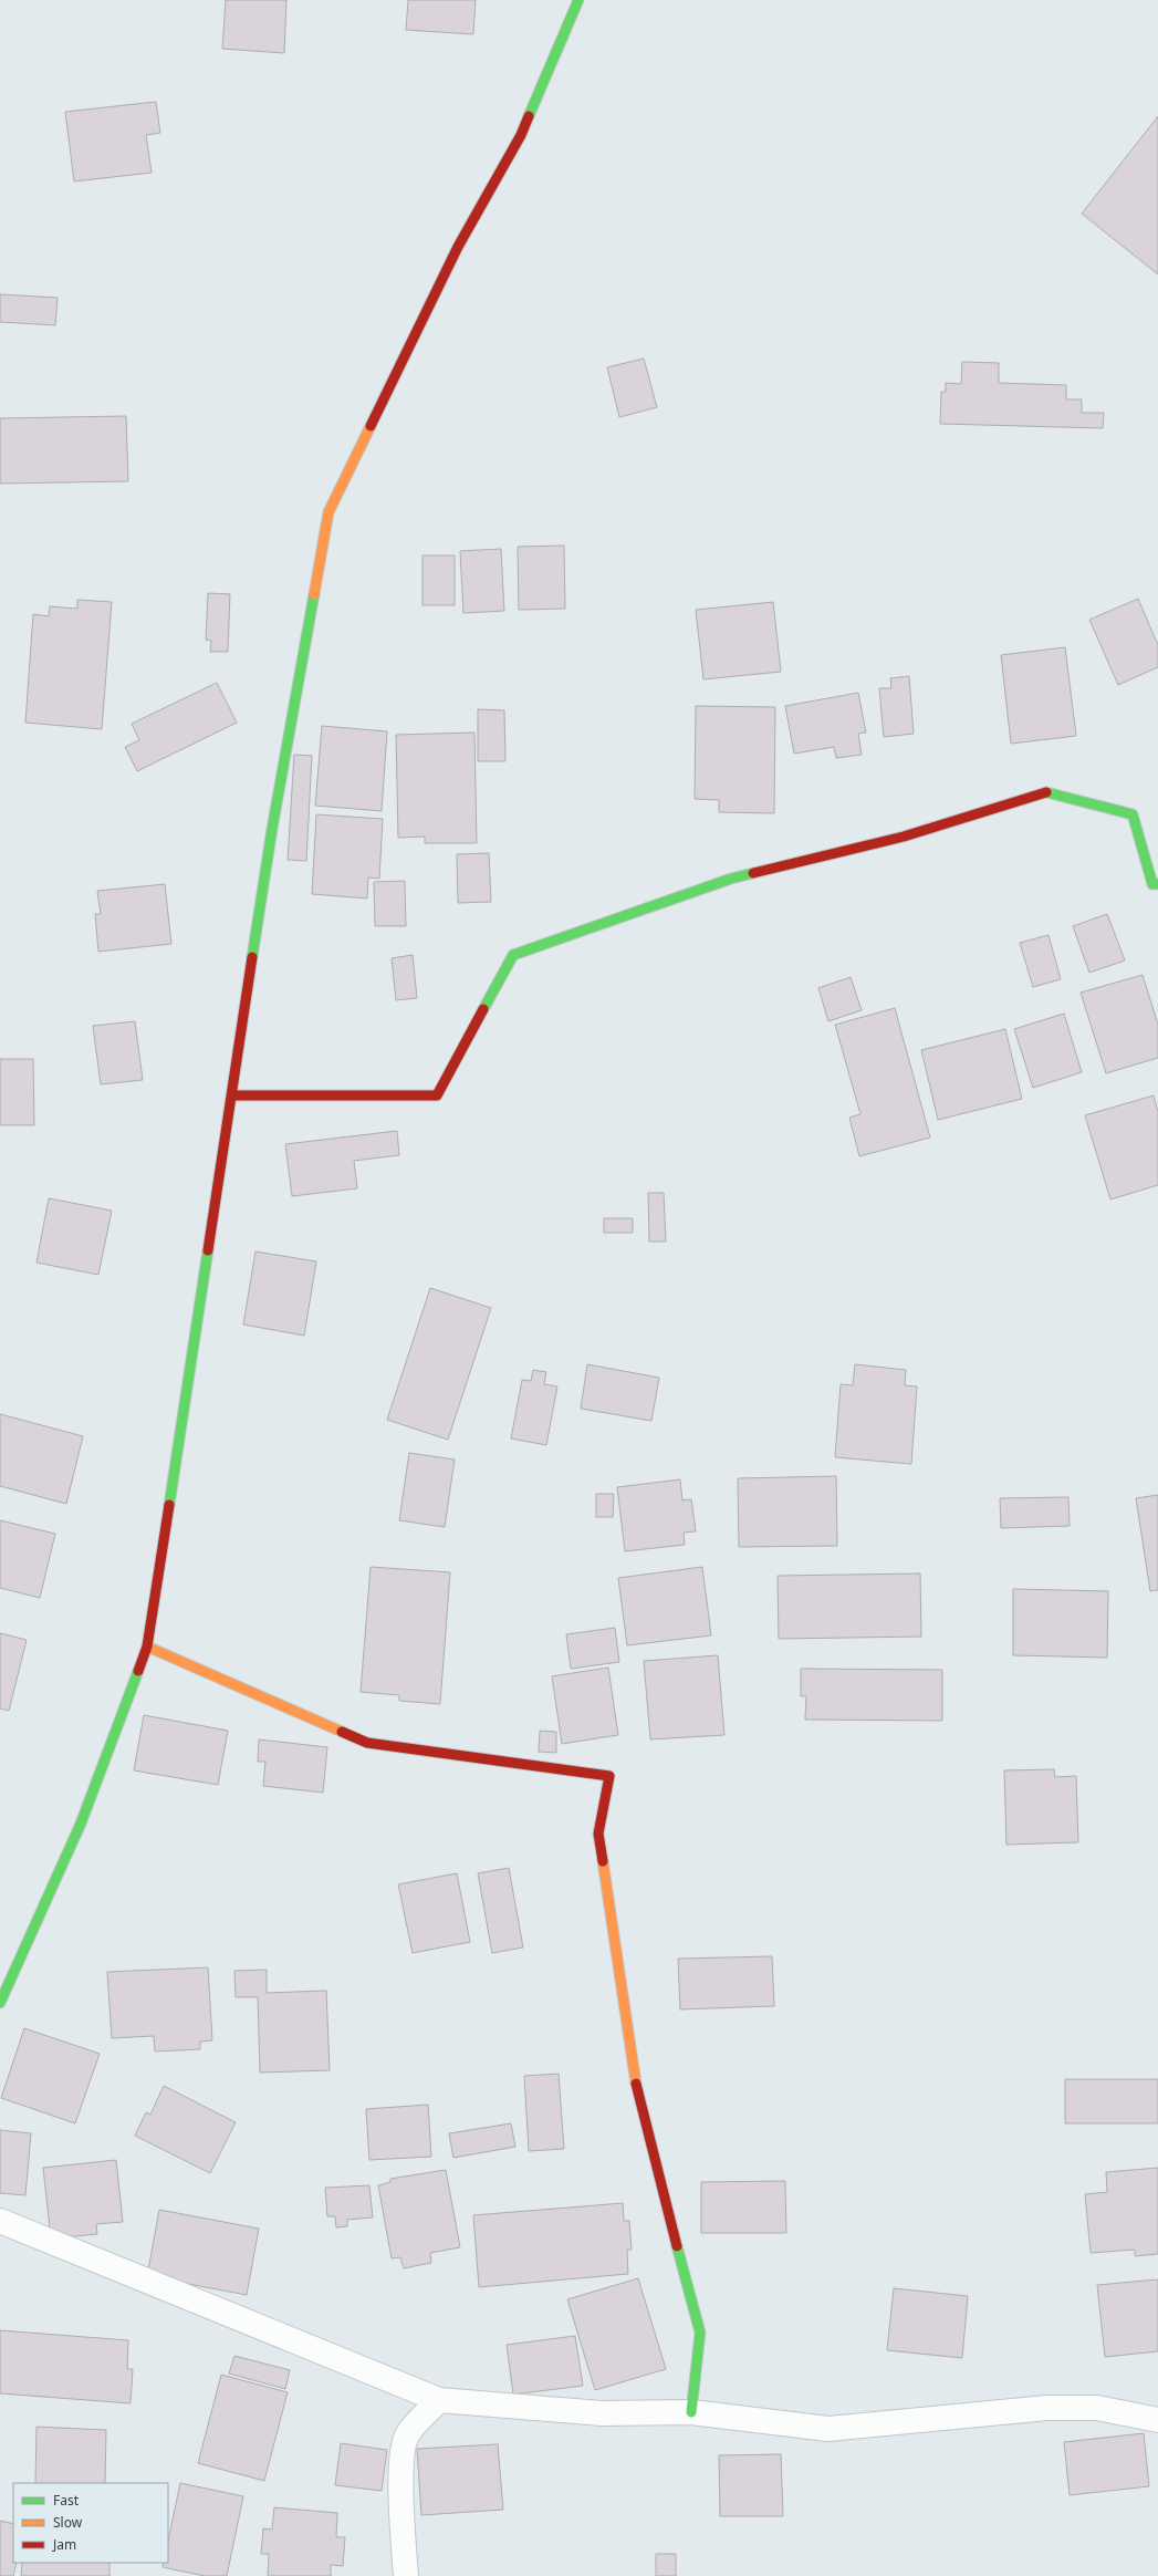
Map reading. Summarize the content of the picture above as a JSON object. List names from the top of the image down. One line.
{"legend":["Fast","Slow","Jam"]}
